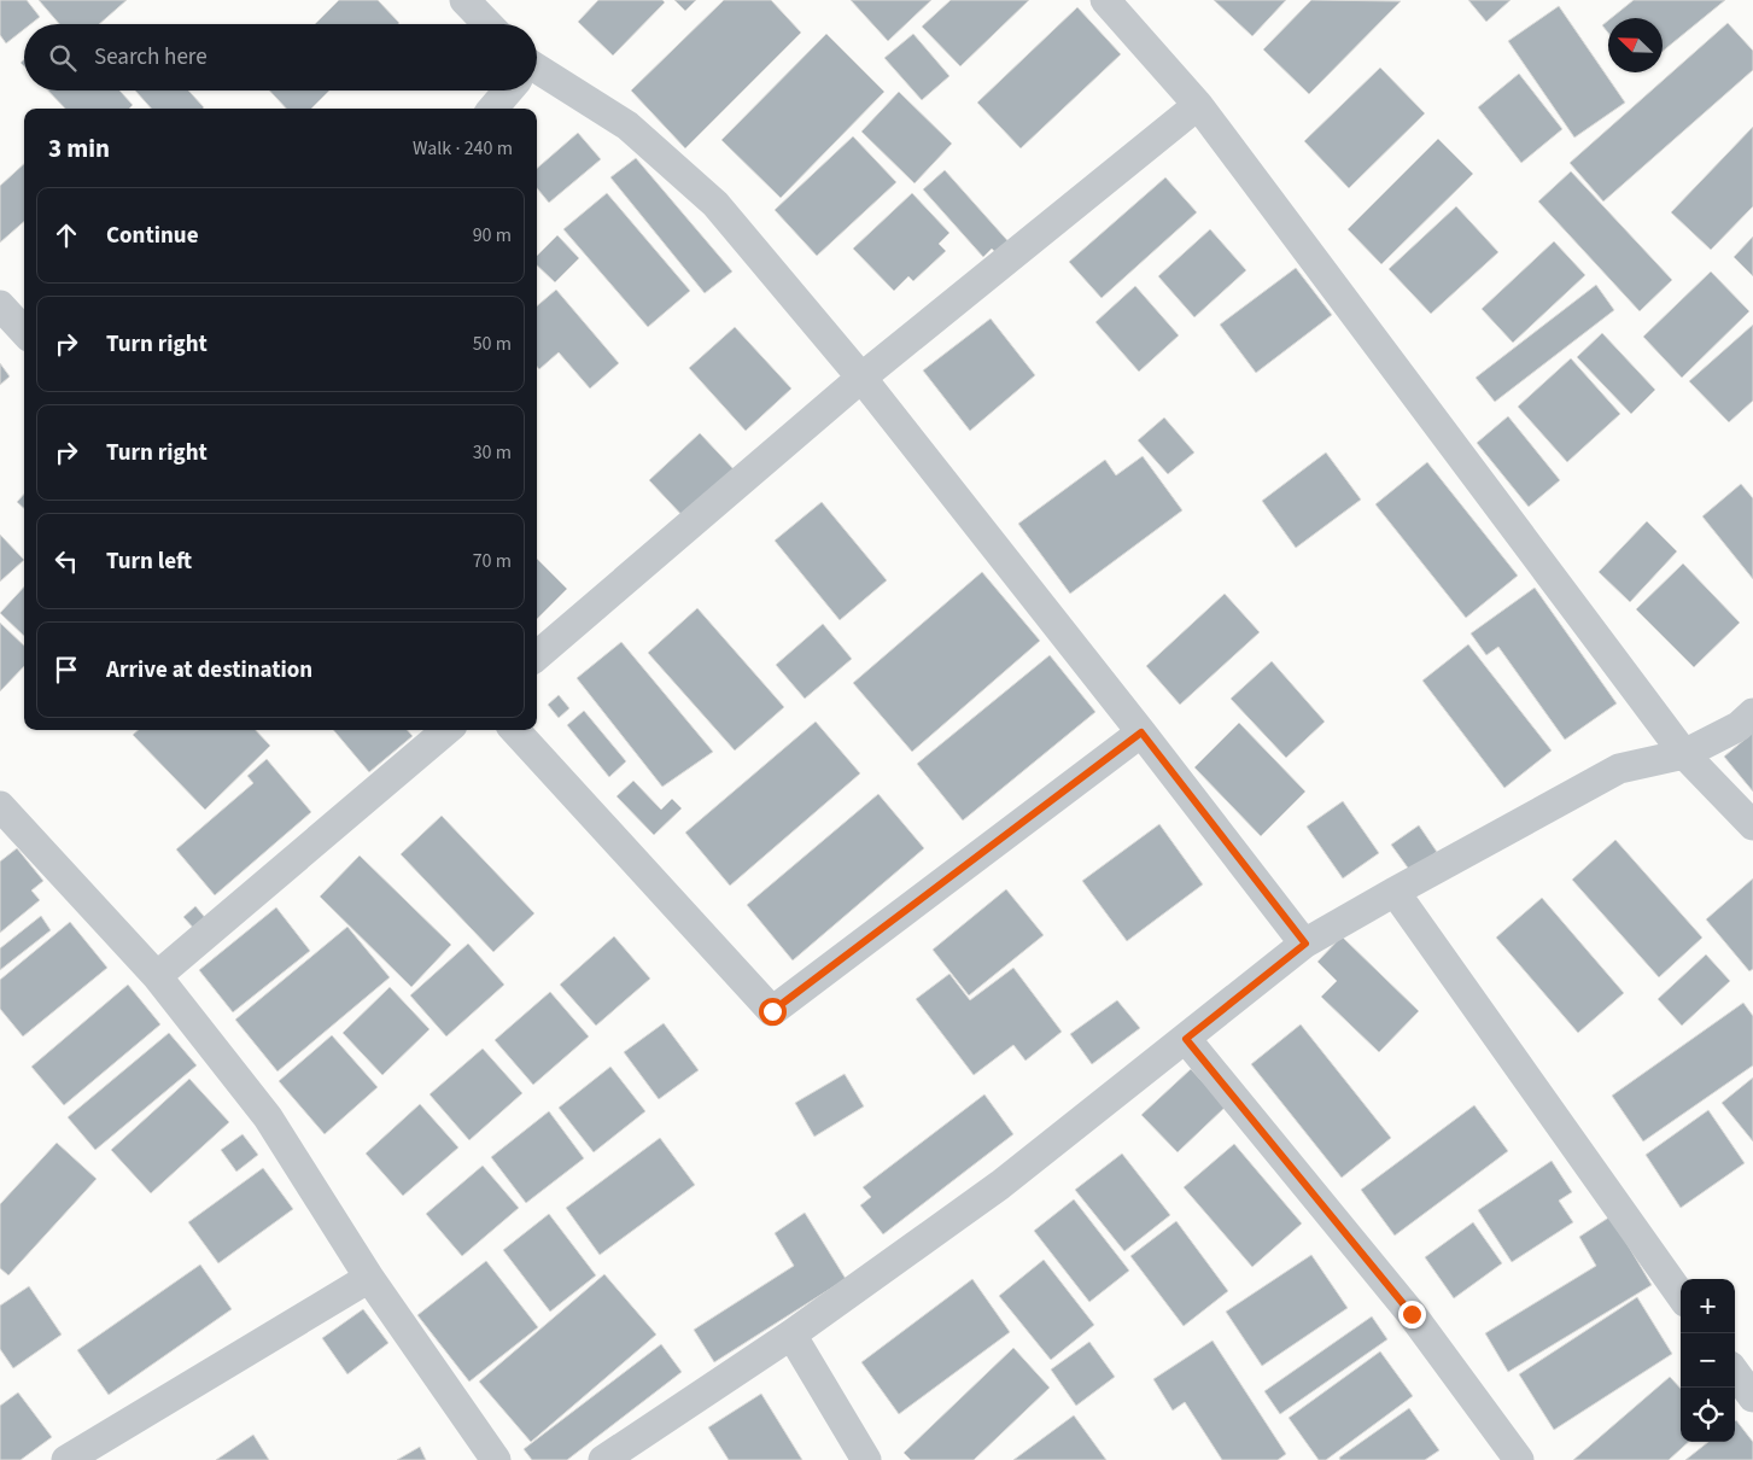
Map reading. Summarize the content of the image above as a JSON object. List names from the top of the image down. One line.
{"north":"top left","page":{"search":"Search here","heading":["3 min","Walk · 240 m"],"list":[["Continue","90 m"],["Turn right","50 m"],["Turn right","30 m"],["Turn left","70 m"],"Arrive at destination"],"map_buttons":["+","−"]}}
